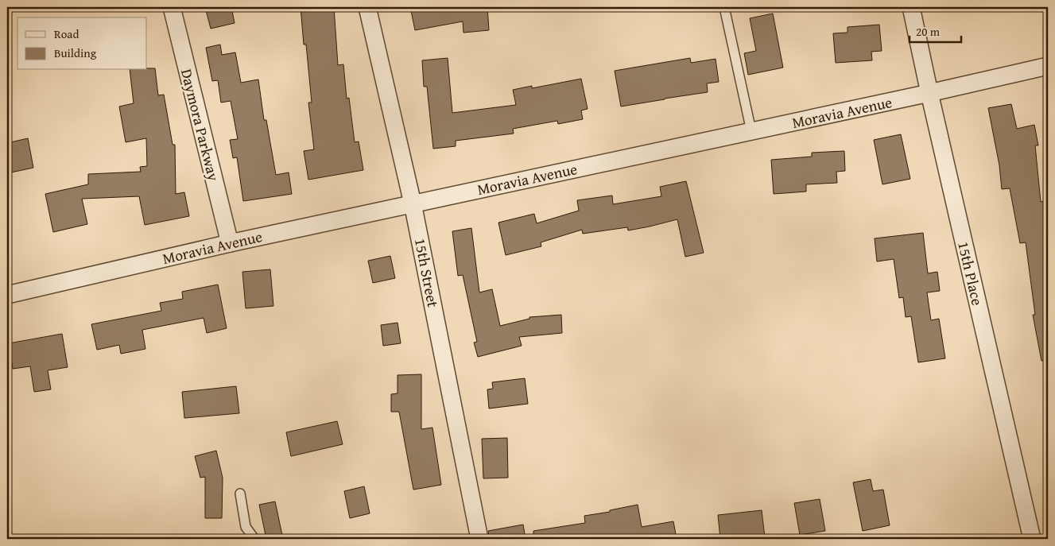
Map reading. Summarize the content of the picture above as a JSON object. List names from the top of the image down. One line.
{"streets":{"street":["Moravia Avenue","Daymora Parkway","15th Street","15th Place"]},"crossings":[["Moravia Avenue","Daymora Parkway"],["Moravia Avenue","15th Street"],["Moravia Avenue","15th Place"]],"legend":["Road","Building"],"scale_bar":"20 m"}
